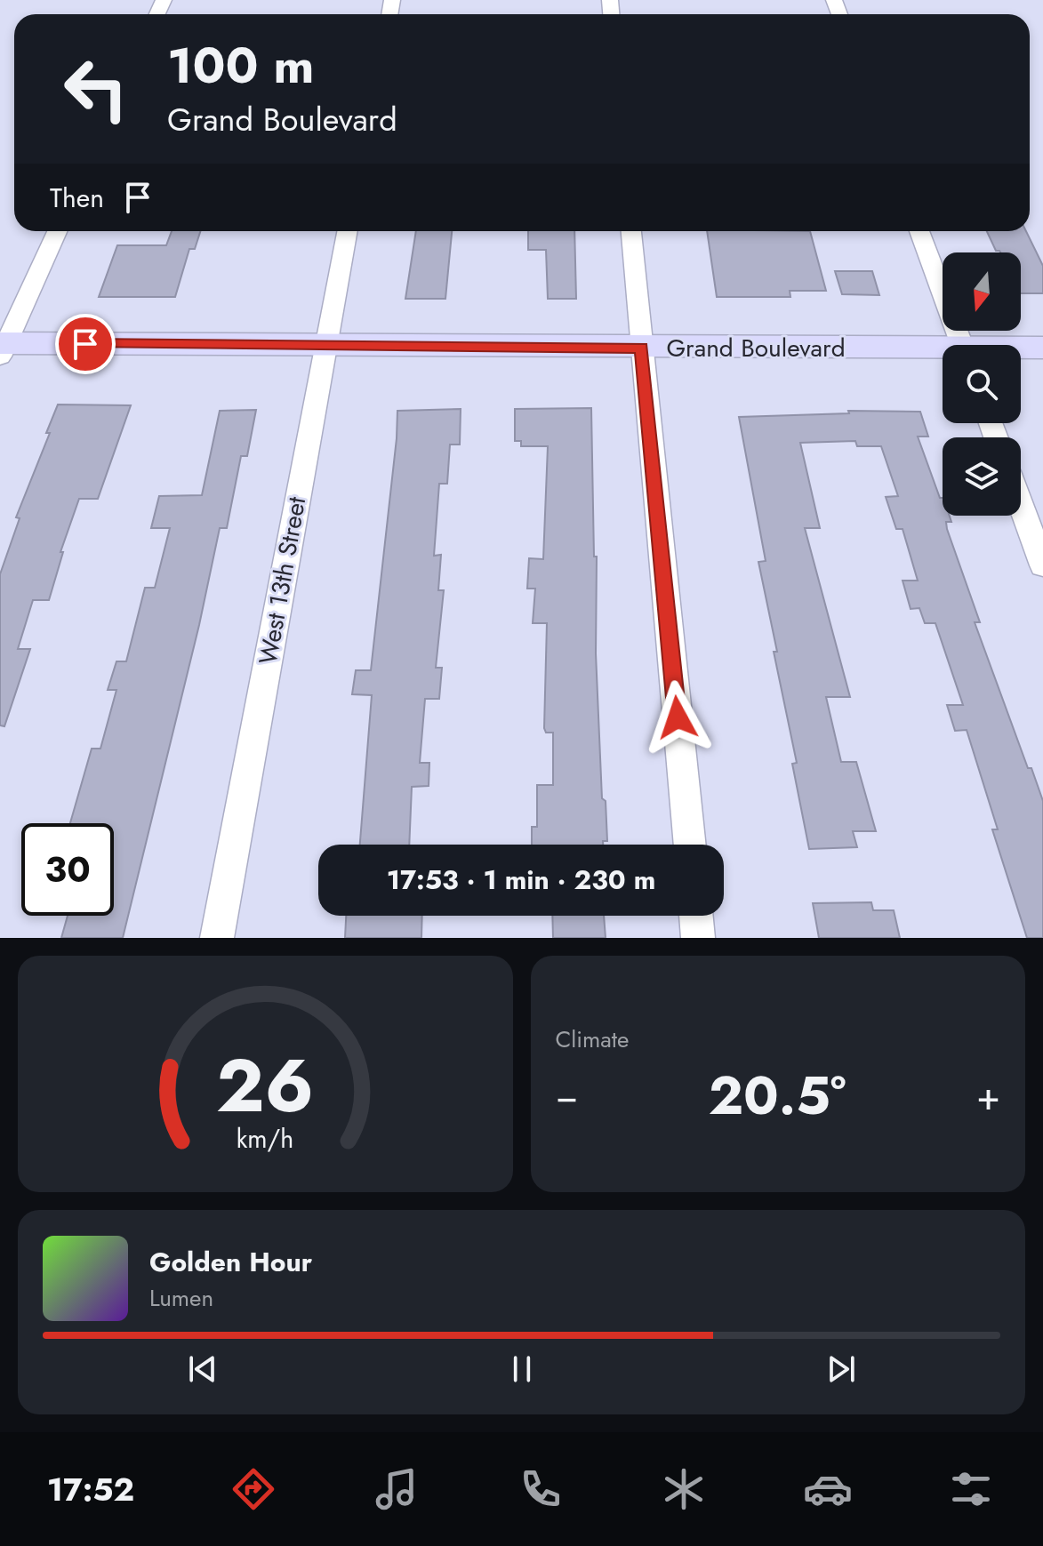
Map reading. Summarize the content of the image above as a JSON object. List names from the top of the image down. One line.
{"streets":{"street":["Grand Boulevard","West 13th Street"]},"crossings":[["Grand Boulevard","West 13th Street"]],"north":"bottom","page":{"turn":["100 m","Grand Boulevard"],"then":"Then","limit":"30","trip":"17:53 · 1 min · 230 m","tile":"Climate","heat":["−","20.5°","+"],"song":["Golden Hour","Lumen"],"tabs":"17:52","gauge":["26","km/h"]}}
